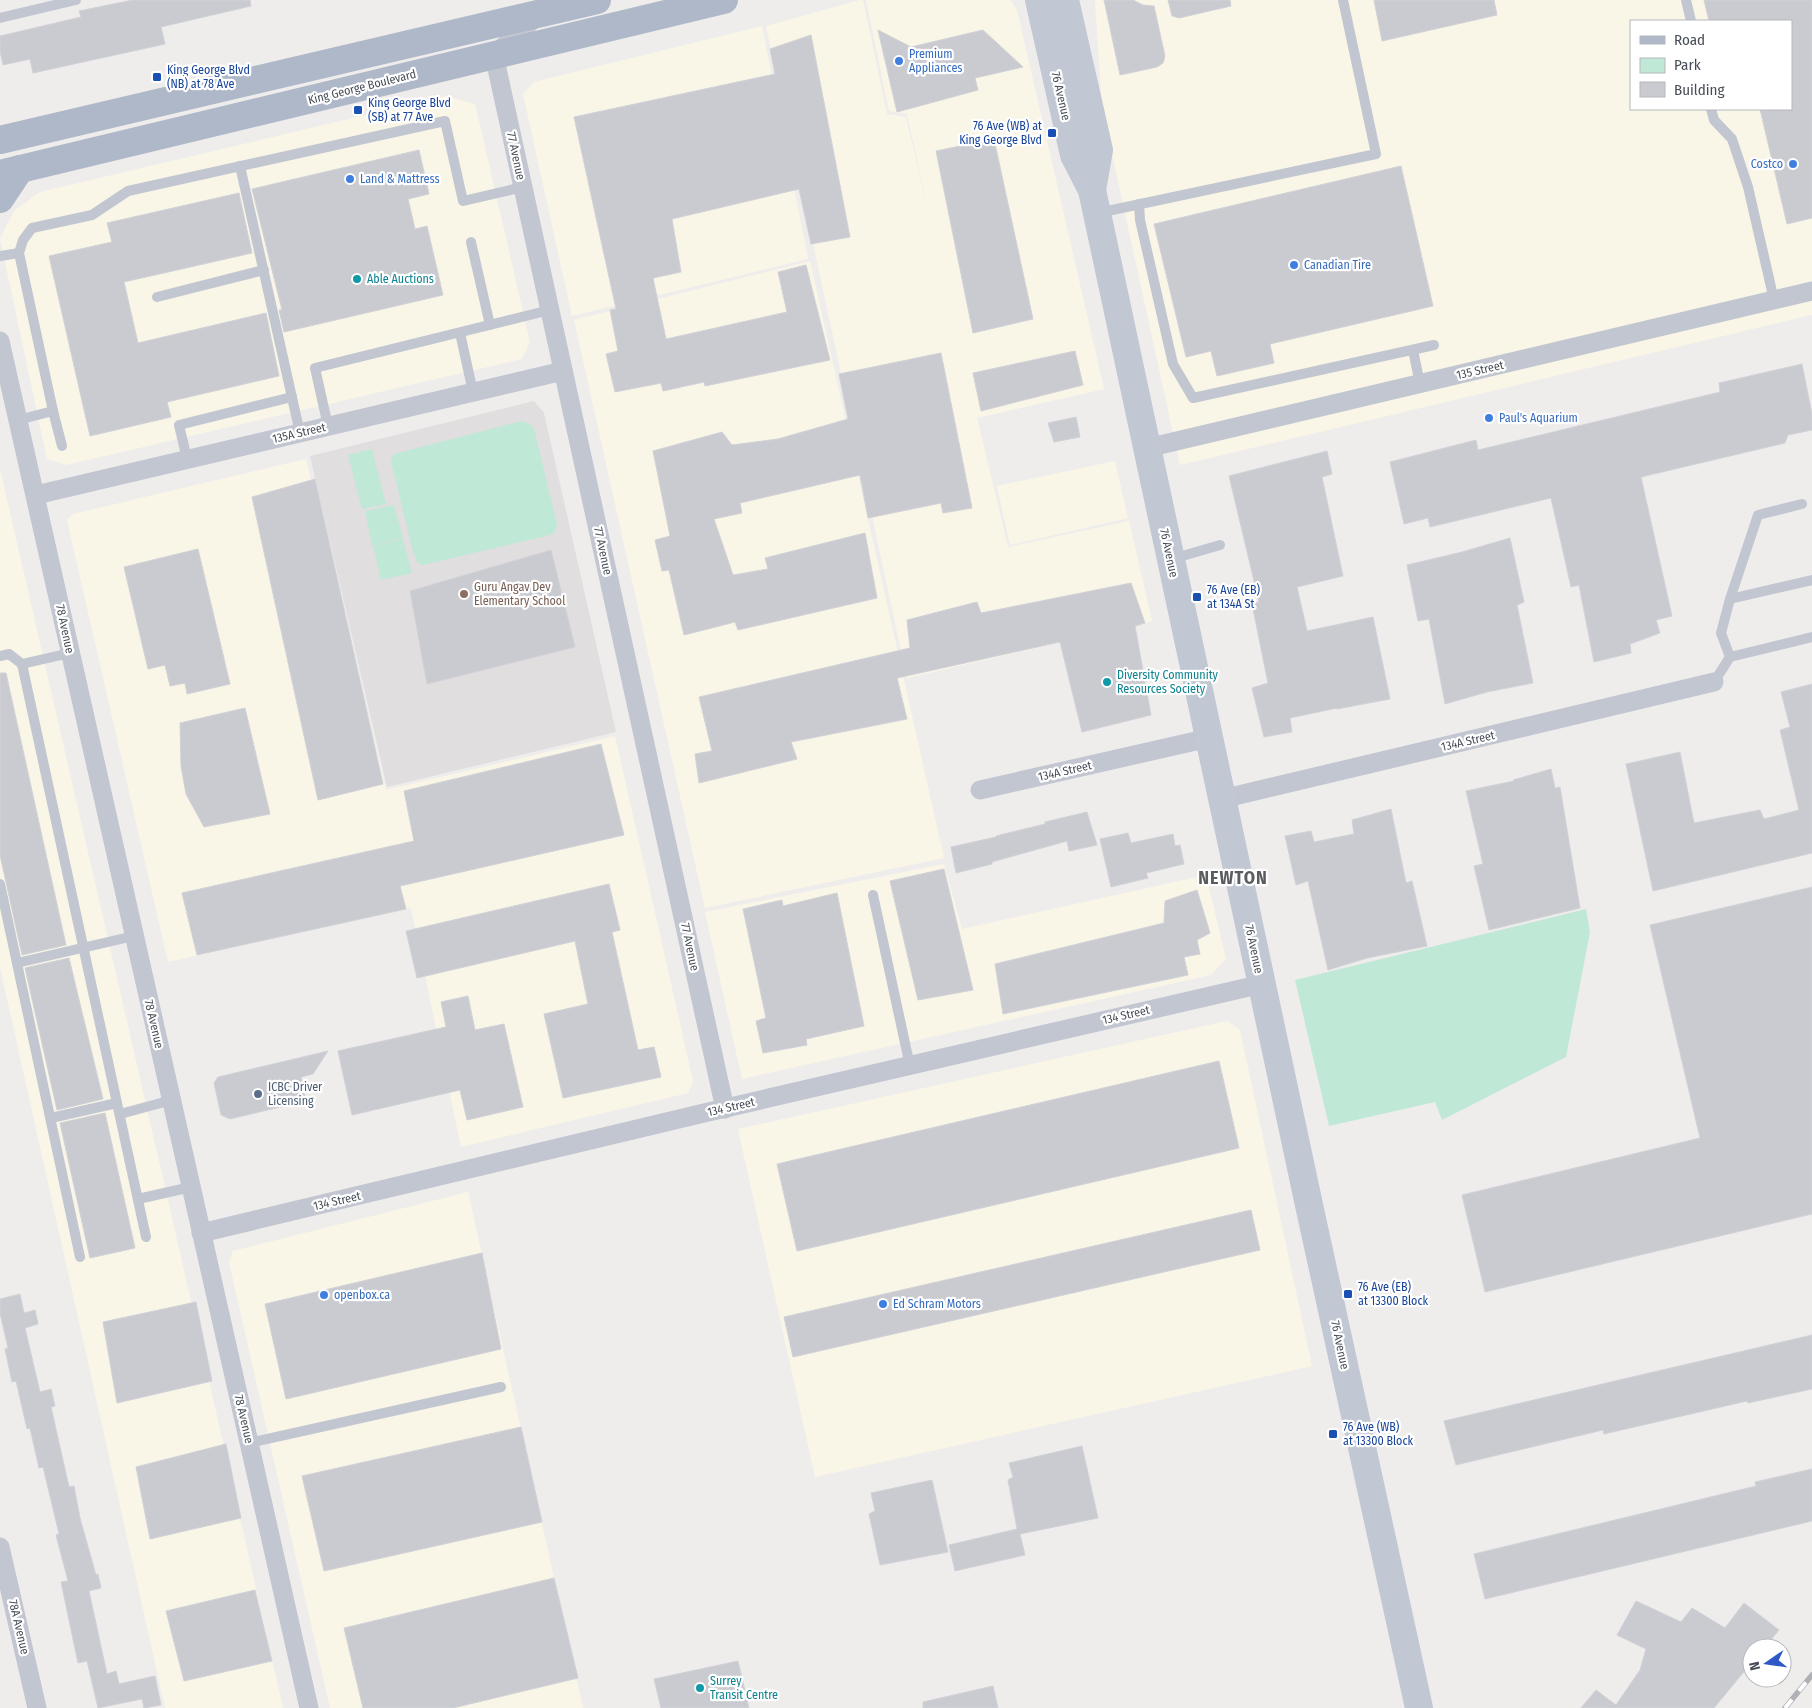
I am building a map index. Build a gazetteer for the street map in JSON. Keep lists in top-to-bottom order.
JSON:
{
  "streets": {
    "main road": ["King George Boulevard", "76 Avenue"],
    "street": [
      "77 Avenue",
      "135 Street",
      "135A Street",
      "78 Avenue",
      "134A Street",
      "134 Street",
      "78A Avenue"
    ]
  },
  "crossings": [
    ["King George Boulevard", "77 Avenue"],
    ["76 Avenue", "135 Street"],
    ["76 Avenue", "134A Street"],
    ["76 Avenue", "134 Street"],
    ["77 Avenue", "135A Street"],
    ["77 Avenue", "134 Street"],
    ["135A Street", "78 Avenue"],
    ["78 Avenue", "134 Street"]
  ],
  "districts": ["NEWTON"],
  "places": {
    "other": [
      "Premium Appliances",
      "Costco",
      "Land & Mattress",
      "Canadian Tire",
      "Able Auctions",
      "Paul's Aquarium",
      "Guru Angav Dev Elementary School",
      "Diversity Community Resources Society",
      "ICBC Driver Licensing",
      "openbox.ca",
      "Ed Schram Motors",
      "Surrey Transit Centre"
    ],
    "transit": [
      "King George Blvd (NB) at 78 Ave",
      "King George Blvd (SB) at 77 Ave",
      "76 Ave (WB) at King George Blvd",
      "76 Ave (EB) at 134A St",
      "76 Ave (EB) at 13300 Block",
      "76 Ave (WB) at 13300 Block"
    ]
  },
  "legend": ["Road", "Park", "Building"],
  "north": "left"
}
